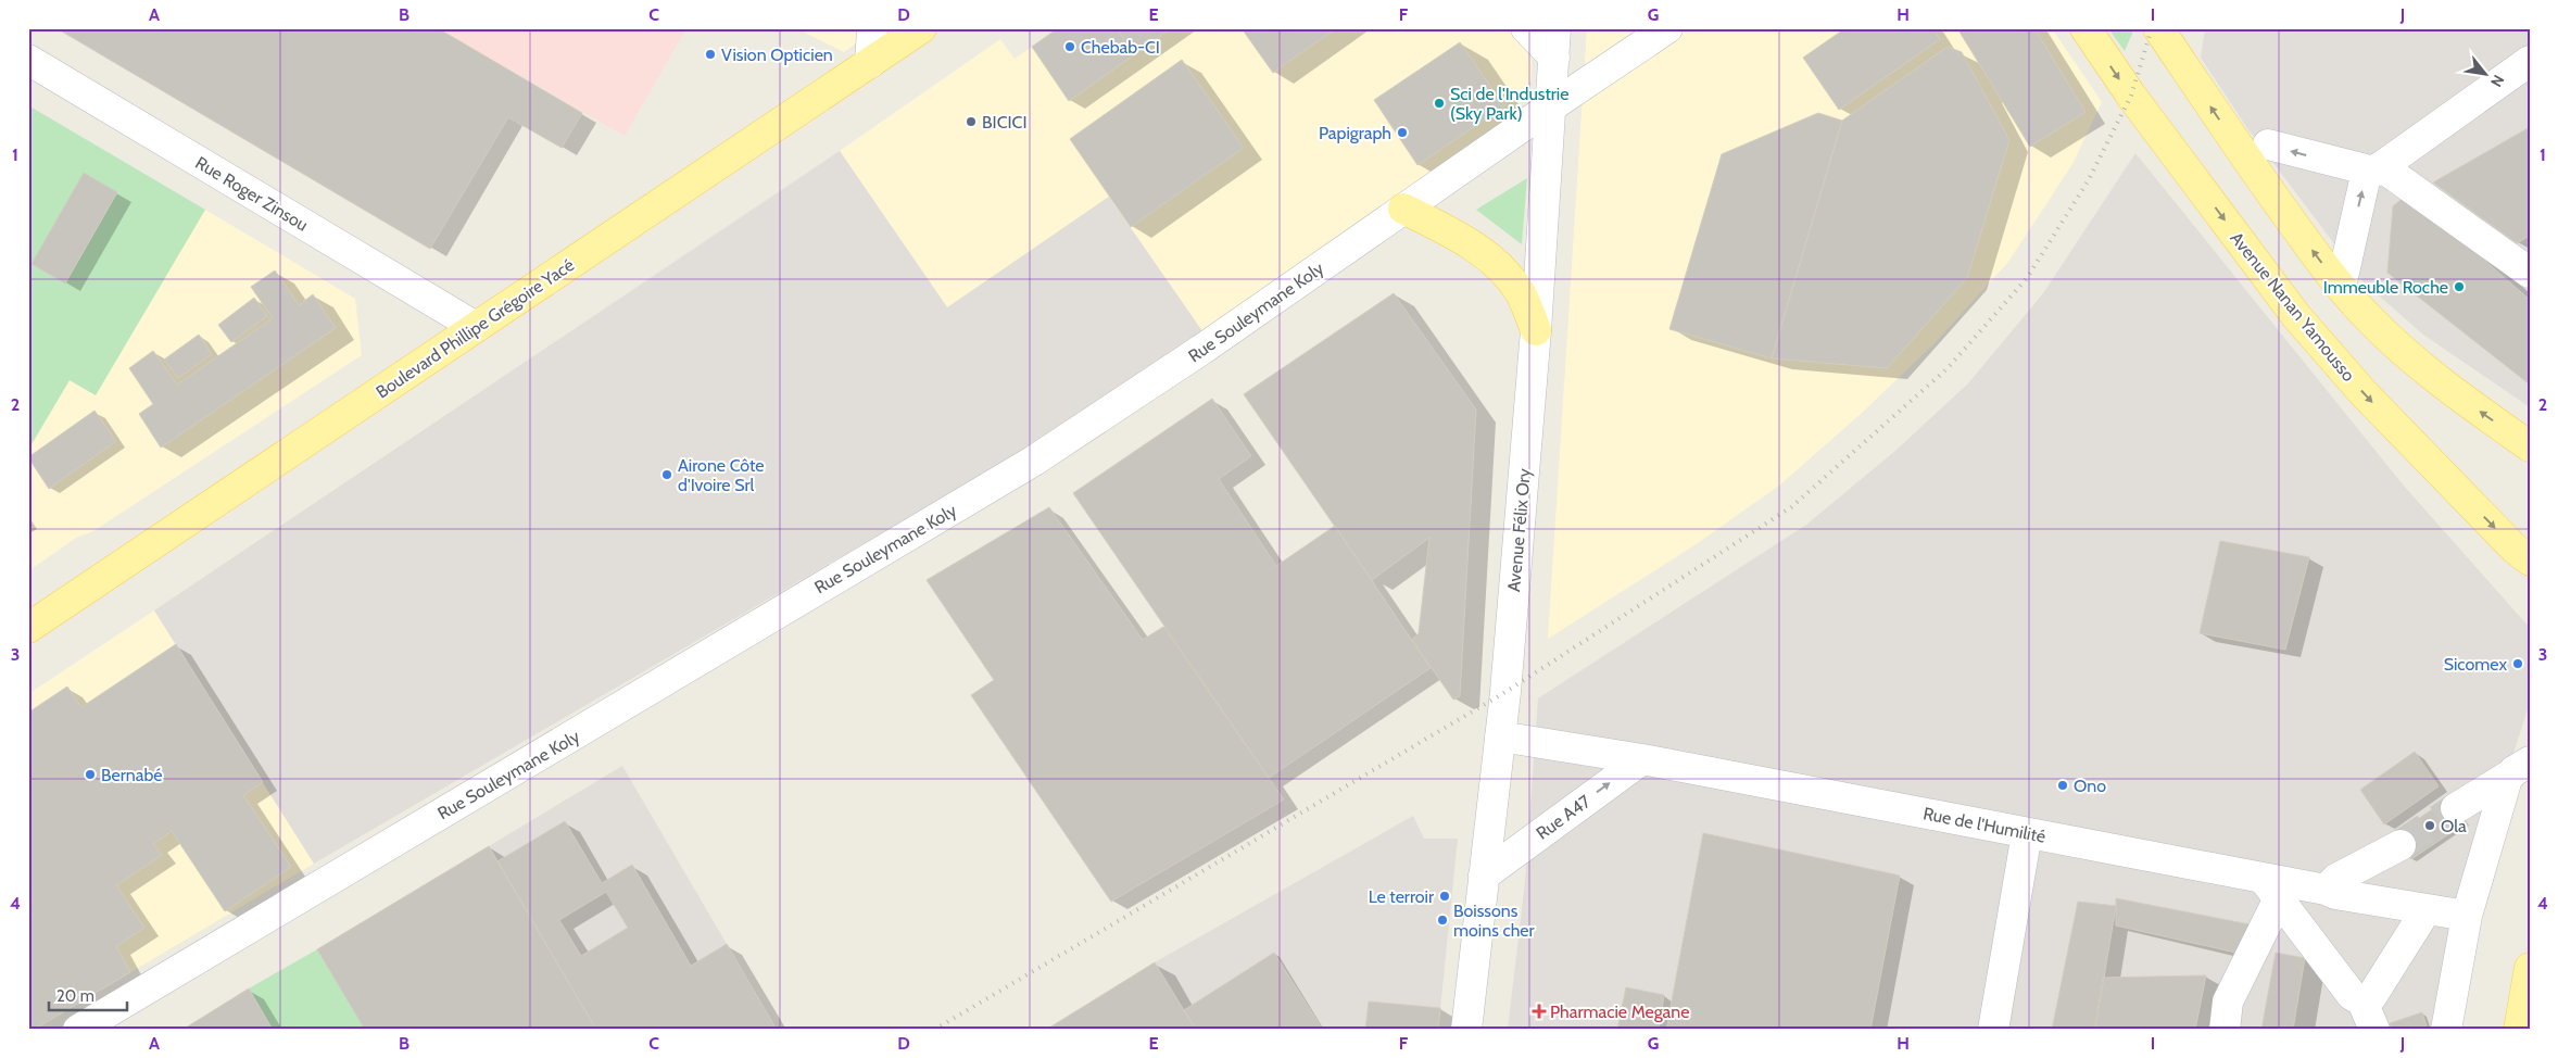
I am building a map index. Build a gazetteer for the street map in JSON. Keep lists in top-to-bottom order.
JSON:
{
  "streets": {
    "main road": ["Avenue Nanan Yamousso", "Boulevard Phillipe Grégoire Yacé"],
    "street": [
      "Rue Roger Zinsou",
      "Rue Souleymane Koly",
      "Avenue Félix Ory",
      "Rue A47",
      "Rue de l'Humilité"
    ]
  },
  "crossings": [
    ["Rue Roger Zinsou", "Boulevard Phillipe Grégoire Yacé"],
    ["Rue Souleymane Koly", "Avenue Félix Ory"],
    ["Avenue Félix Ory", "Rue A47"],
    ["Avenue Félix Ory", "Rue de l'Humilité"],
    ["Rue A47", "Rue de l'Humilité"]
  ],
  "one_way": ["Rue A47"],
  "places": {
    "other": [
      "Chebab-CI",
      "Vision Opticien",
      "Sci de l'Industrie (Sky Park)",
      "BICICI",
      "Papigraph",
      "Immeuble Roche",
      "Airone Côte d'Ivoire Srl",
      "Sicomex",
      "Bernabé",
      "Ono",
      "Ola",
      "Le terroir",
      "Boissons moins cher"
    ],
    "health": ["Pharmacie Megane"]
  },
  "scale_bar": "20 m",
  "north": "bottom right",
  "grid": {
    "columns": [
      "A",
      "B",
      "C",
      "D",
      "E",
      "F",
      "G",
      "H",
      "I",
      "J"
    ],
    "rows": [
      "1",
      "2",
      "3",
      "4"
    ]
  }
}
